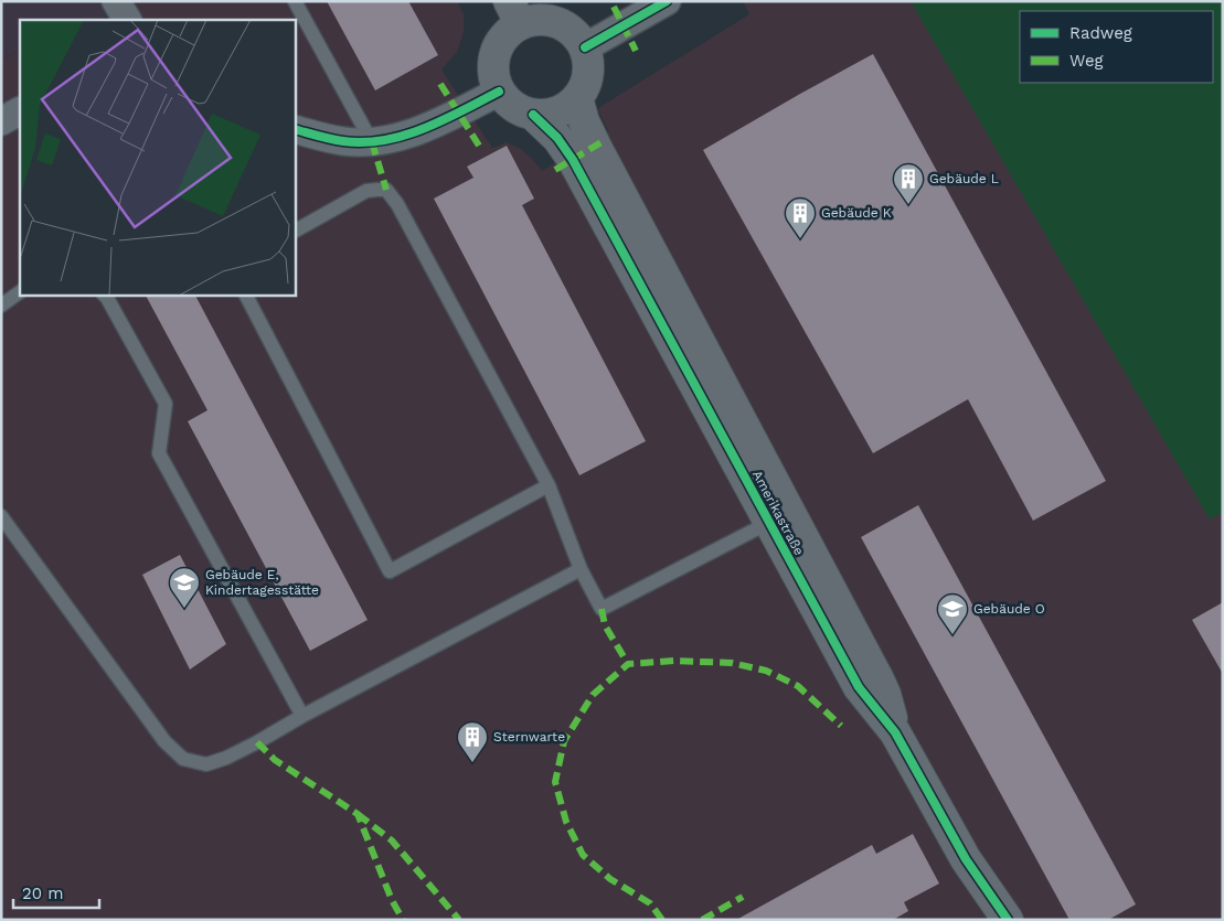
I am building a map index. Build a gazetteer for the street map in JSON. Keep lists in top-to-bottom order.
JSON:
{
  "streets": {
    "street": ["Amerikastraße"]
  },
  "places": {
    "building": ["Gebäude L", "Gebäude K", "Sternwarte"],
    "school or university": ["Gebäude E, Kindertagesstätte", "Gebäude O"]
  },
  "legend": ["Radweg", "Weg"],
  "scale_bar": "20 m"
}
